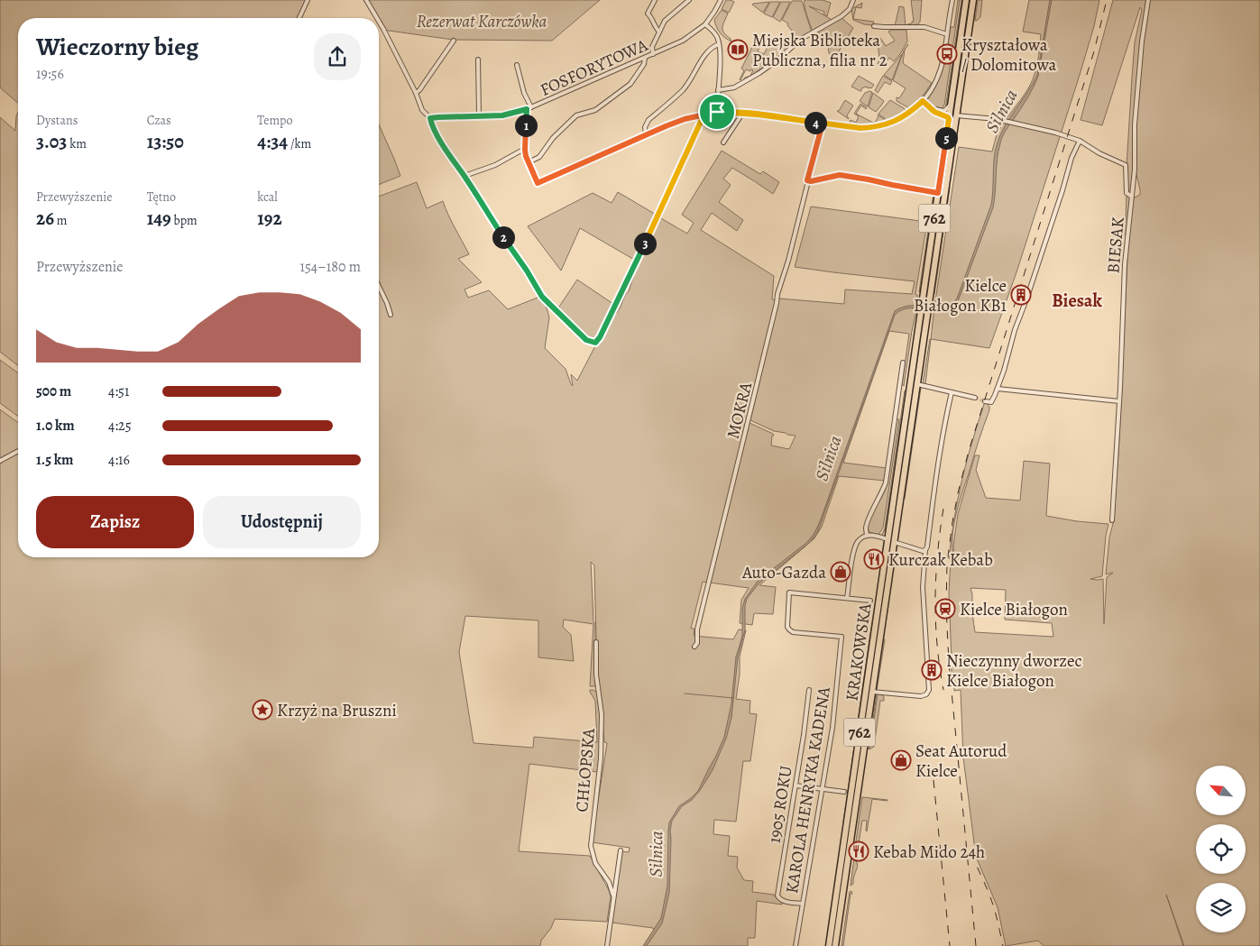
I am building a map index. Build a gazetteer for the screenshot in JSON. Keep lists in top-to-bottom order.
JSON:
{
  "streets": {
    "main road": ["762", "KRAKOWSKA"],
    "street": [
      "FOSFORYTOWA",
      "BIESAK",
      "MOKRA",
      "CHŁOPSKA",
      "KAROLA HENRYKA KADENA",
      "1905 ROKU"
    ]
  },
  "crossings": [
    ["KAROLA HENRYKA KADENA", "1905 ROKU"]
  ],
  "districts": ["Biesak"],
  "water": ["Silnica"],
  "parks": ["Rezerwat Karczówka"],
  "places": {
    "library": ["Miejska Biblioteka Publiczna, filia nr 2"],
    "bus stop": ["Kryształowa / Dolomitowa"],
    "building": ["Kielce Białogon KB1", "Nieczynny dworzec Kielce Białogon"],
    "restaurant": ["Kurczak Kebab", "Kebab Mido 24h"],
    "shop": ["Auto-Gazda", "Seat Autorud Kielce"],
    "station": ["Kielce Białogon"],
    "place": ["Krzyż na Bruszni"]
  },
  "north": "top left",
  "page": {
    "heading": ["Wieczorny bieg", "19:56"],
    "stats": [
      ["Dystans", "3.03 km"],
      ["Czas", "13:50"],
      ["Tempo", "4:34 /km"],
      ["Przewyższenie", "26 m"],
      ["Tętno", "149 bpm"],
      ["kcal", "192"]
    ],
    "pins": [
      "4",
      "1",
      "5",
      "2",
      "3"
    ],
    "chart": ["Przewyższenie", "154–180 m"],
    "list": [
      {
        "name": "500 m",
        "note": "4:51"
      },
      {
        "name": "1.0 km",
        "note": "4:25"
      },
      {
        "name": "1.5 km",
        "note": "4:16"
      }
    ],
    "buttons": ["Zapisz", "Udostępnij"]
  }
}
